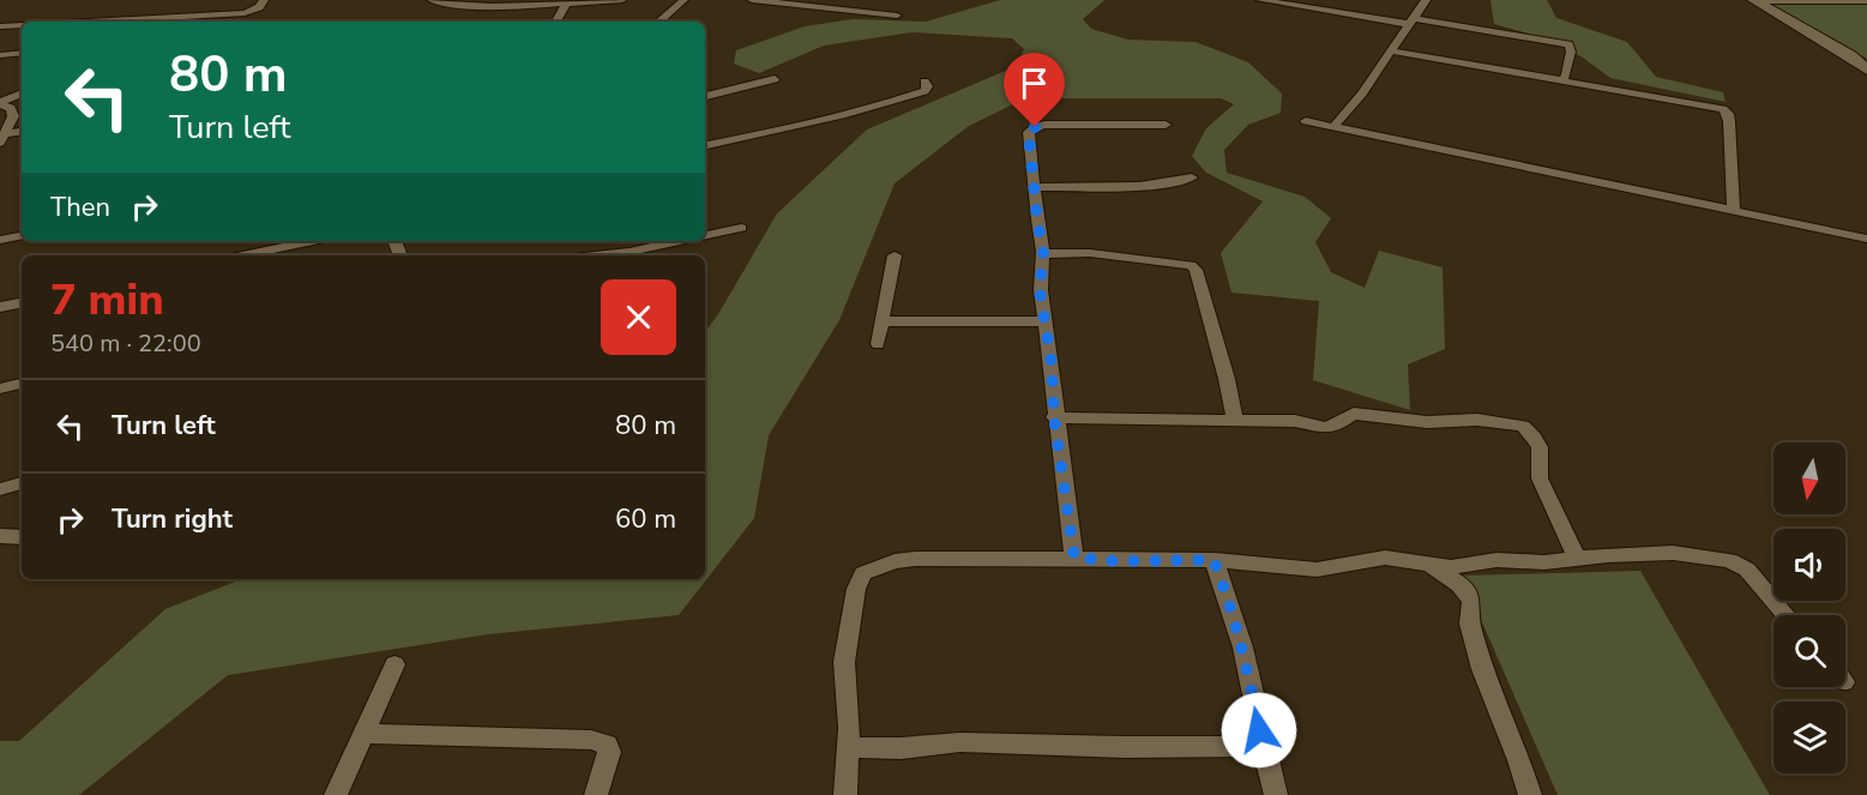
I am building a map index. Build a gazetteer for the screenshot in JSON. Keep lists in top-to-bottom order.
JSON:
{
  "north": "bottom",
  "page": {
    "turn": ["80 m", "Turn left"],
    "then": "Then",
    "heading": ["7 min", "540 m · 22:00"],
    "list": [
      {
        "name": "Turn left",
        "value": "80 m"
      },
      {
        "name": "Turn right",
        "value": "60 m"
      }
    ]
  }
}
